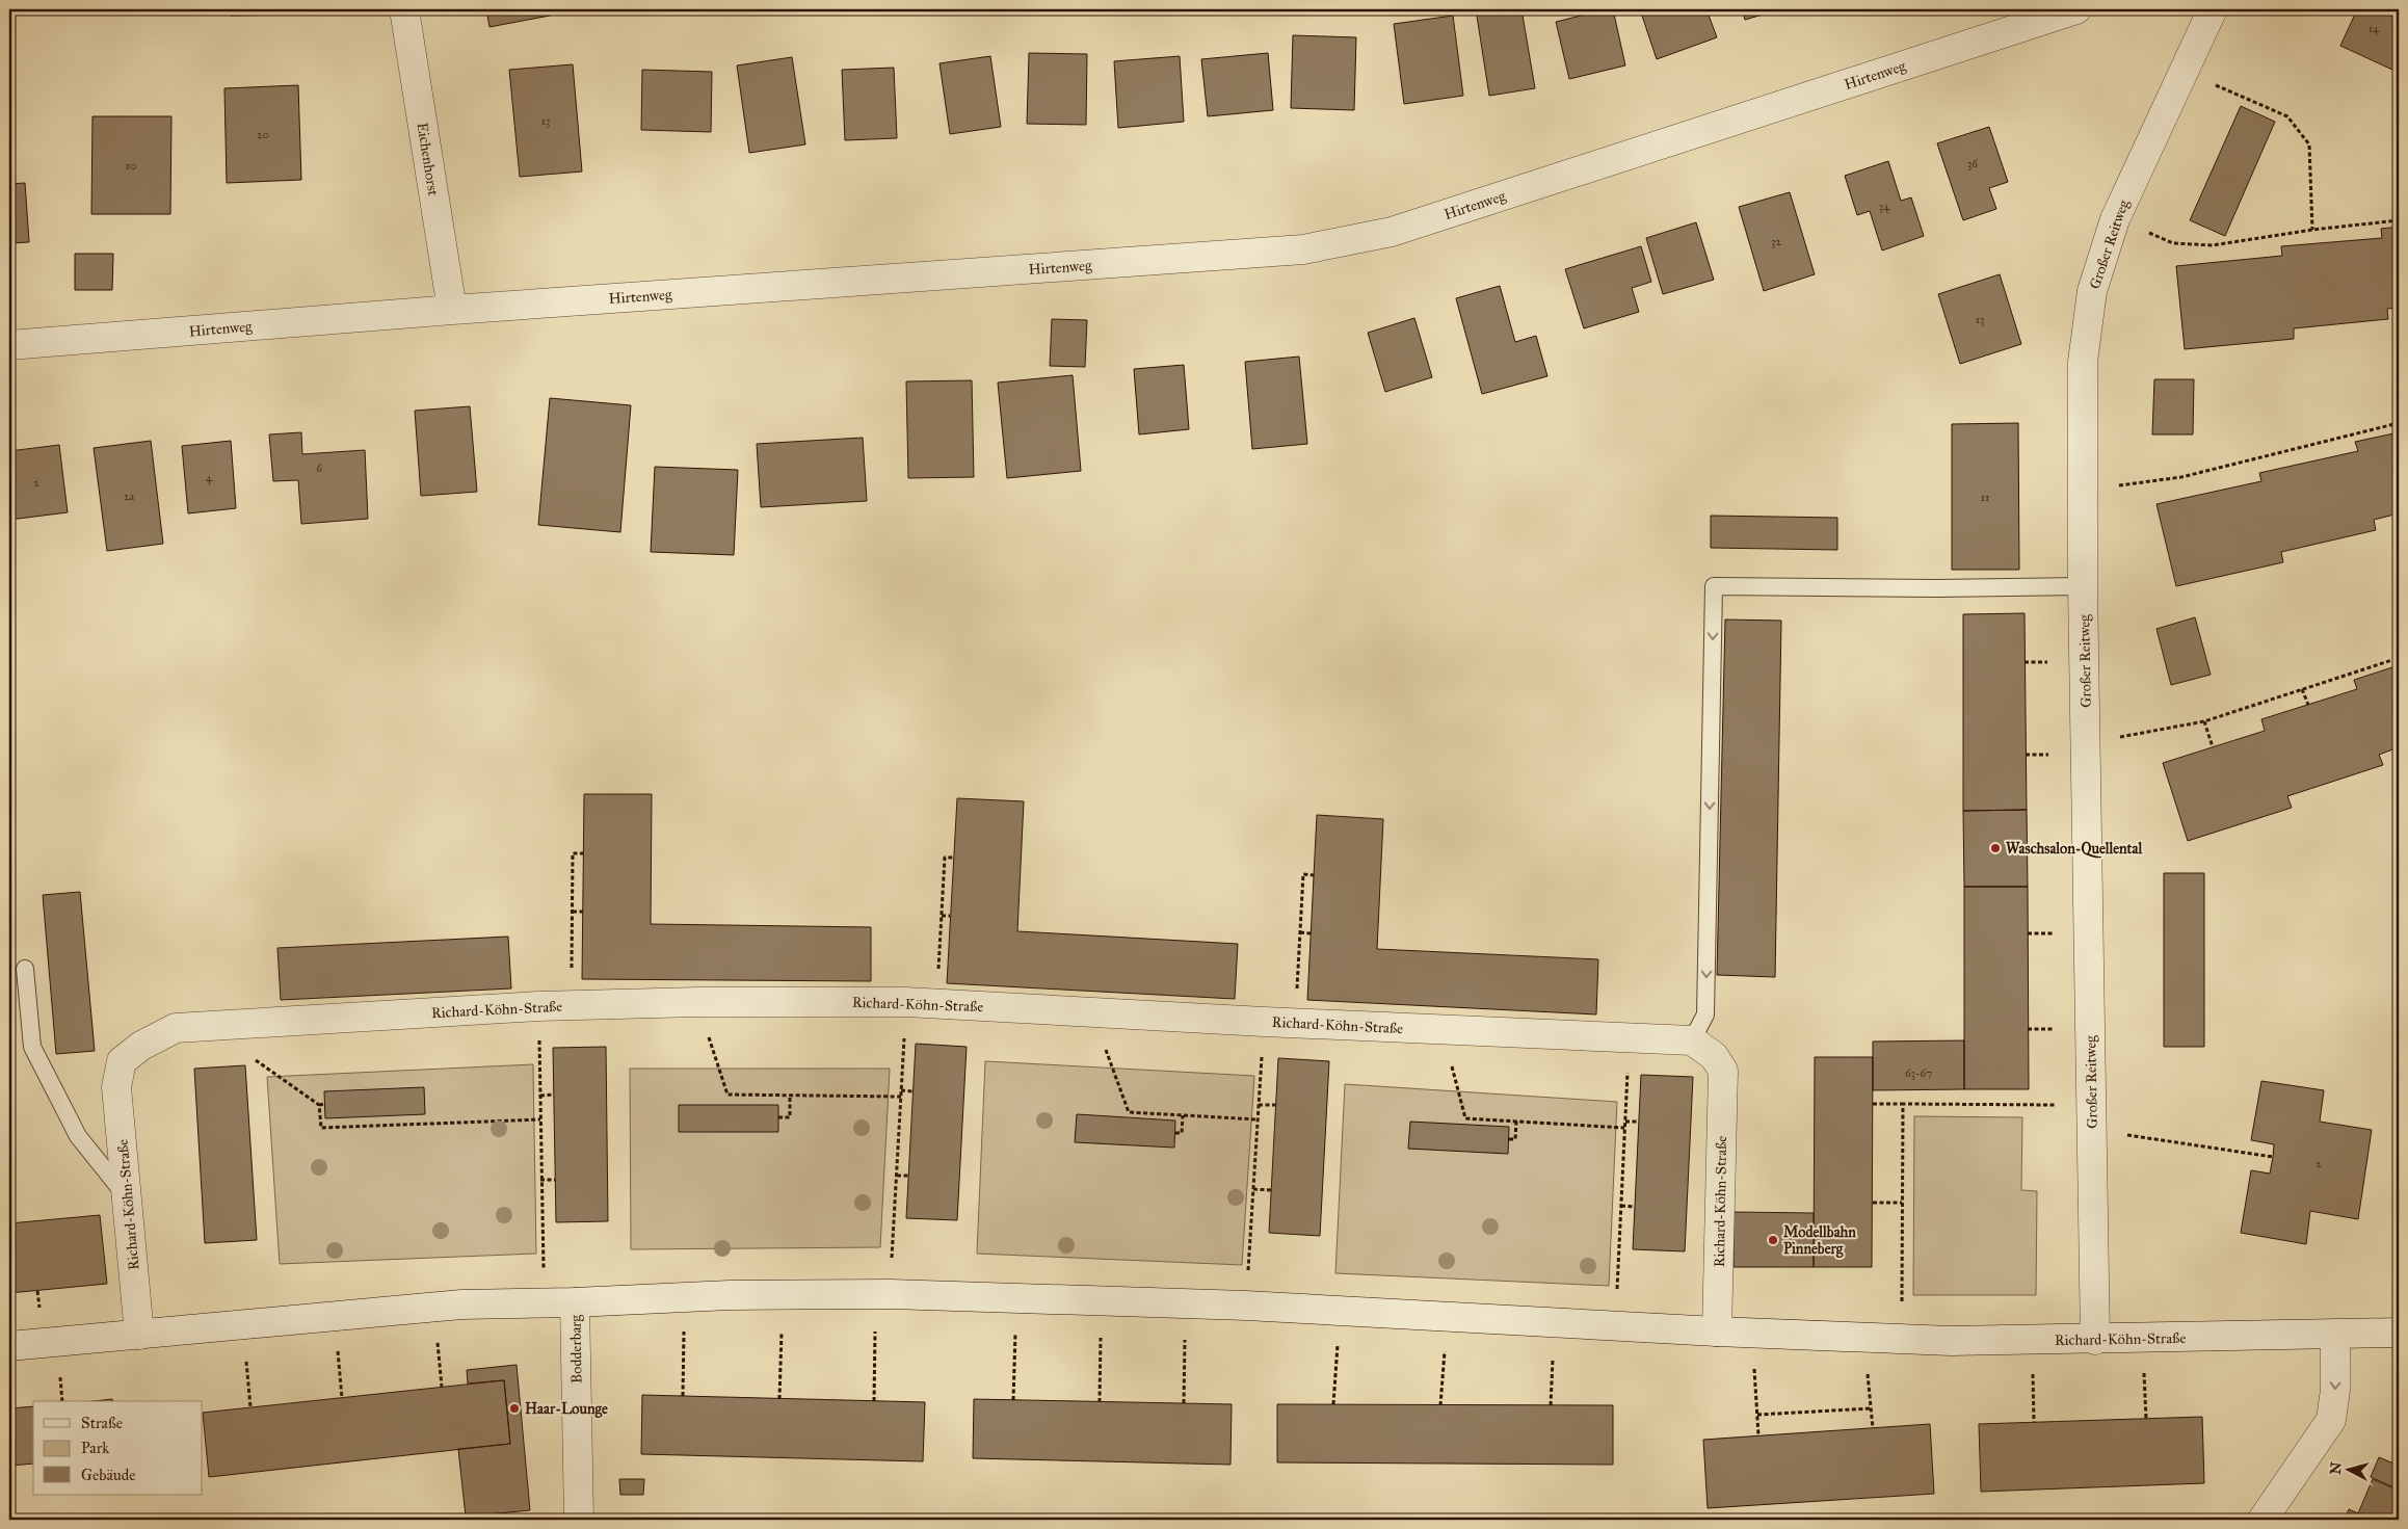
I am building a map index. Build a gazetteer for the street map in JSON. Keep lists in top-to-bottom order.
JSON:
{
  "streets": {
    "street": [
      "Hirtenweg",
      "Eichenhorst",
      "Großer Reitweg",
      "Richard-Köhn-Straße",
      "Bodderbarg"
    ]
  },
  "crossings": [
    ["Hirtenweg", "Eichenhorst"],
    ["Großer Reitweg", "Richard-Köhn-Straße"],
    ["Richard-Köhn-Straße", "Bodderbarg"]
  ],
  "places": ["Waschsalon-Quellental", "Modellbahn Pinneberg", "Haar-Lounge"],
  "house_numbers": [
    "14",
    "13",
    "20",
    "36",
    "10",
    "34",
    "32",
    "13",
    "6",
    "4",
    "2",
    "2a",
    "11",
    "63-67",
    "2"
  ],
  "legend": ["Straße", "Park", "Gebäude"],
  "north": "left"
}
